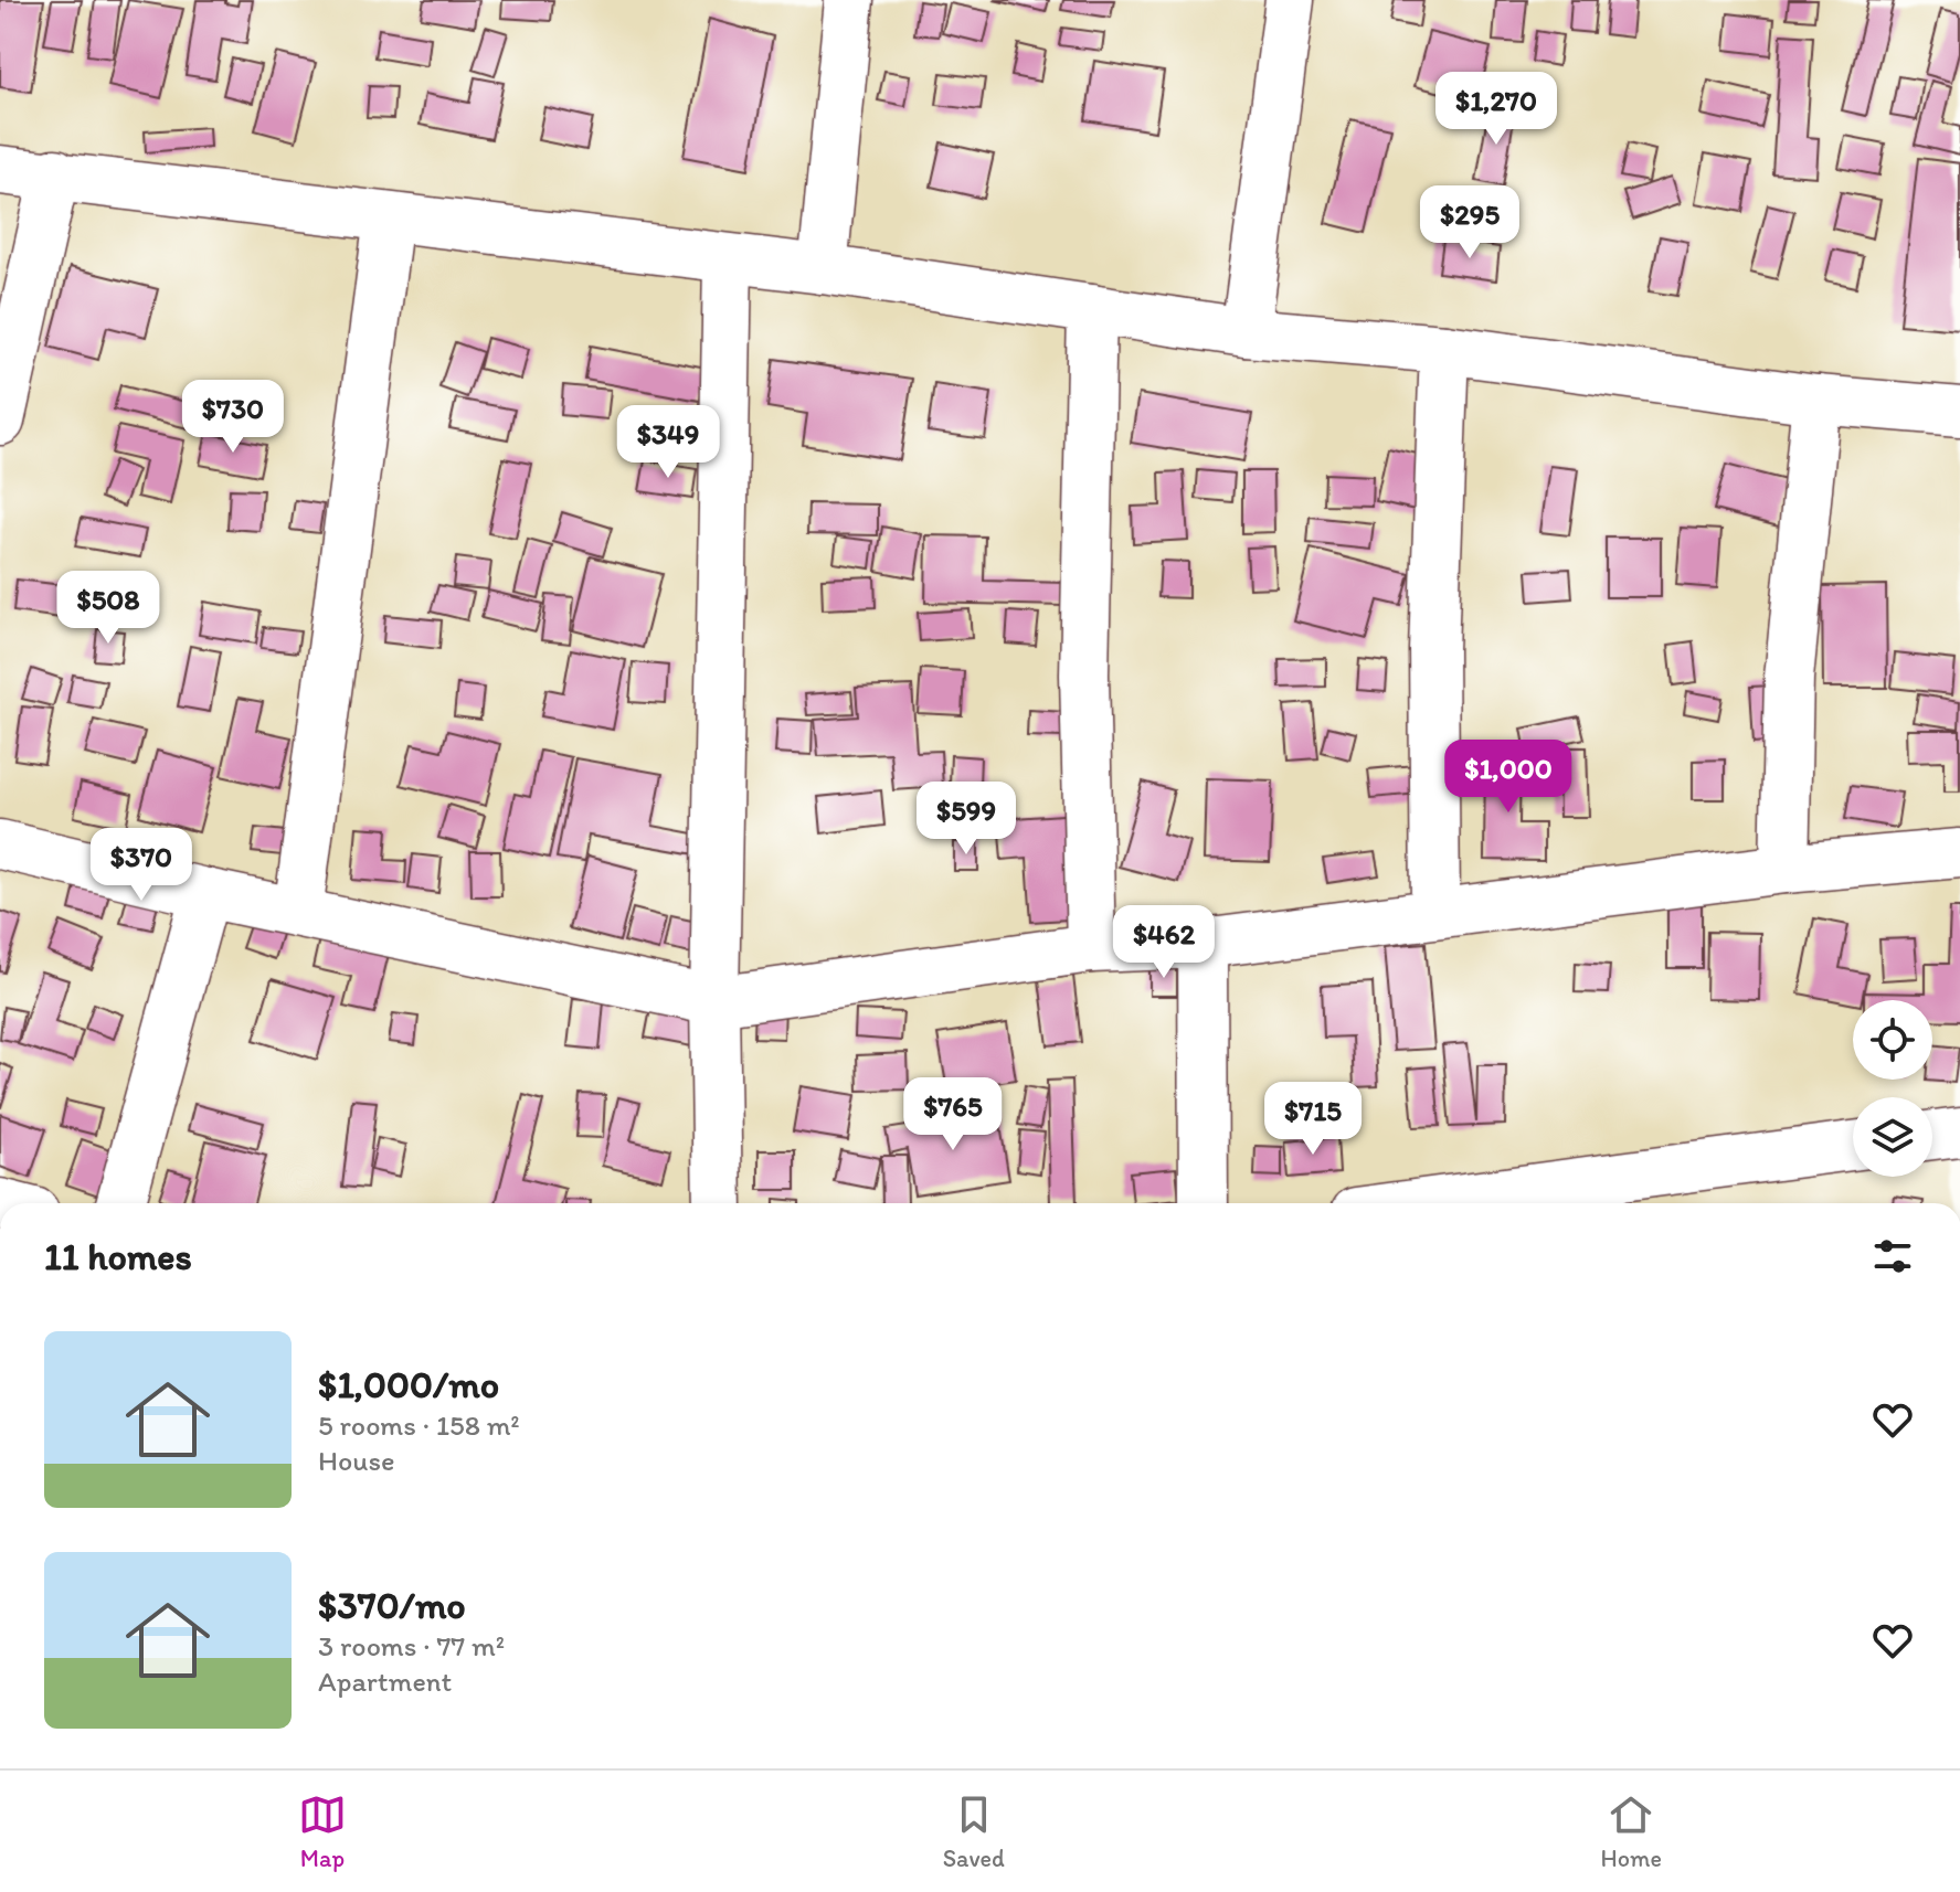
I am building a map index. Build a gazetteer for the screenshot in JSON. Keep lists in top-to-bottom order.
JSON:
{
  "page": {
    "price": [
      "$1,270",
      "$295",
      "$730",
      "$349",
      "$508",
      "$1,000",
      "$599",
      "$370",
      "$462",
      "$765",
      "$715"
    ],
    "heading": "11 homes",
    "list": [
      {
        "name": "$1,000/mo",
        "note": "5 rooms · 158 m² · House"
      },
      {
        "name": "$370/mo",
        "note": "3 rooms · 77 m² · Apartment"
      }
    ],
    "tabs": ["Map", "Saved", "Home"]
  }
}
